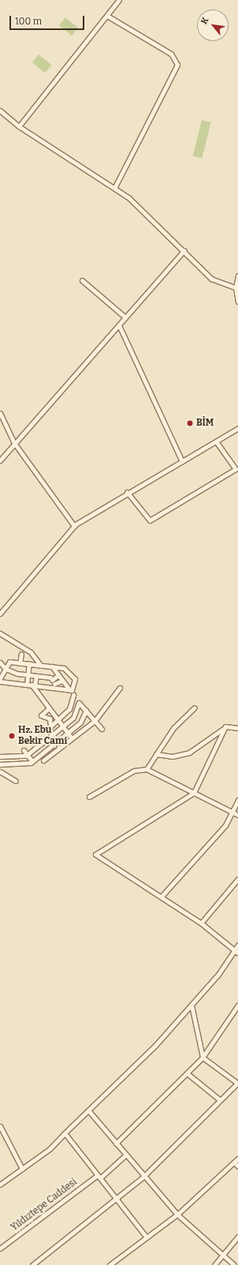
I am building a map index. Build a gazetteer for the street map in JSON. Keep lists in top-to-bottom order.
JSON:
{
  "streets": {
    "street": ["Yıldıztepe Caddesi"]
  },
  "places": ["BİM", "Hz. Ebu Bekir Cami"],
  "scale_bar": "100 m",
  "north": "top left"
}
